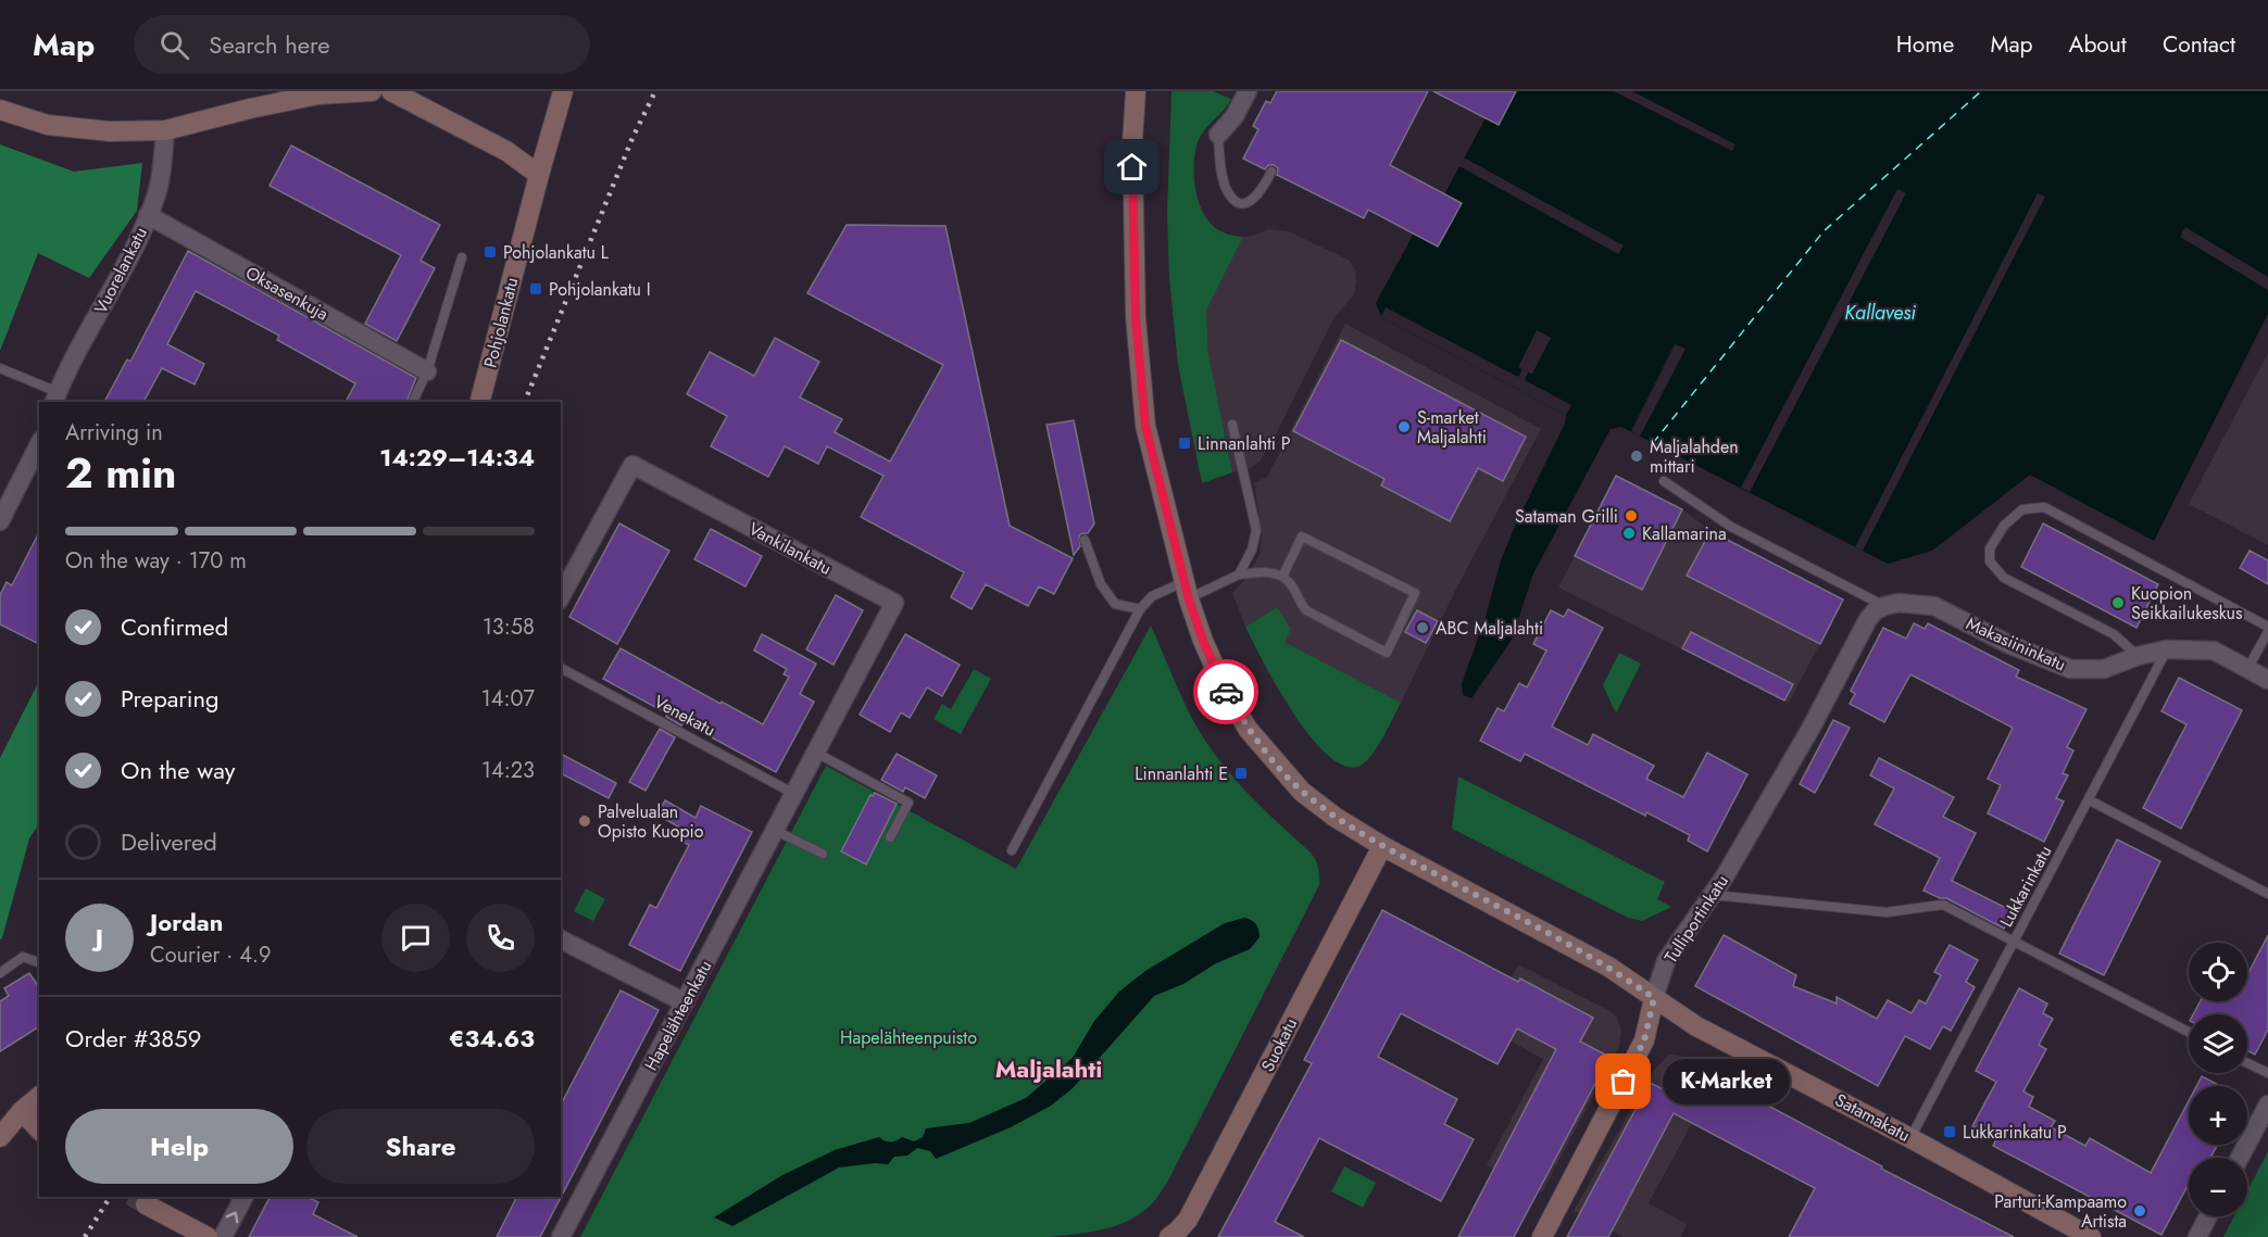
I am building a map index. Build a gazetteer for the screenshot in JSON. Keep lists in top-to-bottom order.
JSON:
{
  "streets": {
    "main road": [
      "Pohjolankatu",
      "Tulliportinkatu",
      "Suokatu",
      "Satamakatu"
    ],
    "street": [
      "Vuorelankatu",
      "Oksasenkuja",
      "Vankilankatu",
      "Makasiininkatu",
      "Hapelähteenkatu"
    ],
    "lane": ["Venekatu", "Lukkarinkatu"]
  },
  "crossings": [
    ["Vuorelankatu", "Oksasenkuja"],
    ["Vankilankatu", "Venekatu"],
    ["Vankilankatu", "Hapelähteenkatu"],
    ["Makasiininkatu", "Lukkarinkatu"],
    ["Makasiininkatu", "Tulliportinkatu"],
    ["Venekatu", "Hapelähteenkatu"],
    ["Lukkarinkatu", "Satamakatu"],
    ["Tulliportinkatu", "Satamakatu"],
    ["Suokatu", "Satamakatu"]
  ],
  "districts": ["Maljalahti"],
  "water": ["Kallavesi"],
  "parks": ["Hapelähteenpuisto"],
  "places": {
    "transit": [
      "Pohjolankatu L",
      "Pohjolankatu I",
      "Linnanlahti P",
      "Linnanlahti E",
      "Lukkarinkatu P"
    ],
    "other": [
      "S-market Maljalahti",
      "Maljalahden mittari",
      "Sataman Grilli",
      "Kallamarina",
      "Kuopion Seikkailukeskus",
      "ABC Maljalahti",
      "Palvelualan Opisto Kuopio",
      "K-Market",
      "Parturi-Kampaamo Artista"
    ]
  },
  "page": {
    "header": "Map",
    "search": "Search here",
    "nav": [
      "Home",
      "Map",
      "About",
      "Contact"
    ],
    "heading": ["2 min", "Arriving in", "14:29–14:34"],
    "panel": [
      "Jordan",
      "Courier · 4.9",
      "Order #3859",
      "€34.63"
    ],
    "bar": "On the way · 170 m",
    "list": [
      ["Confirmed", "13:58"],
      ["Preparing", "14:07"],
      ["On the way", "14:23"],
      "Delivered"
    ],
    "round": "J",
    "map_buttons": ["+", "−"],
    "bubble": "K-Market",
    "buttons": ["Help", "Share"]
  }
}
